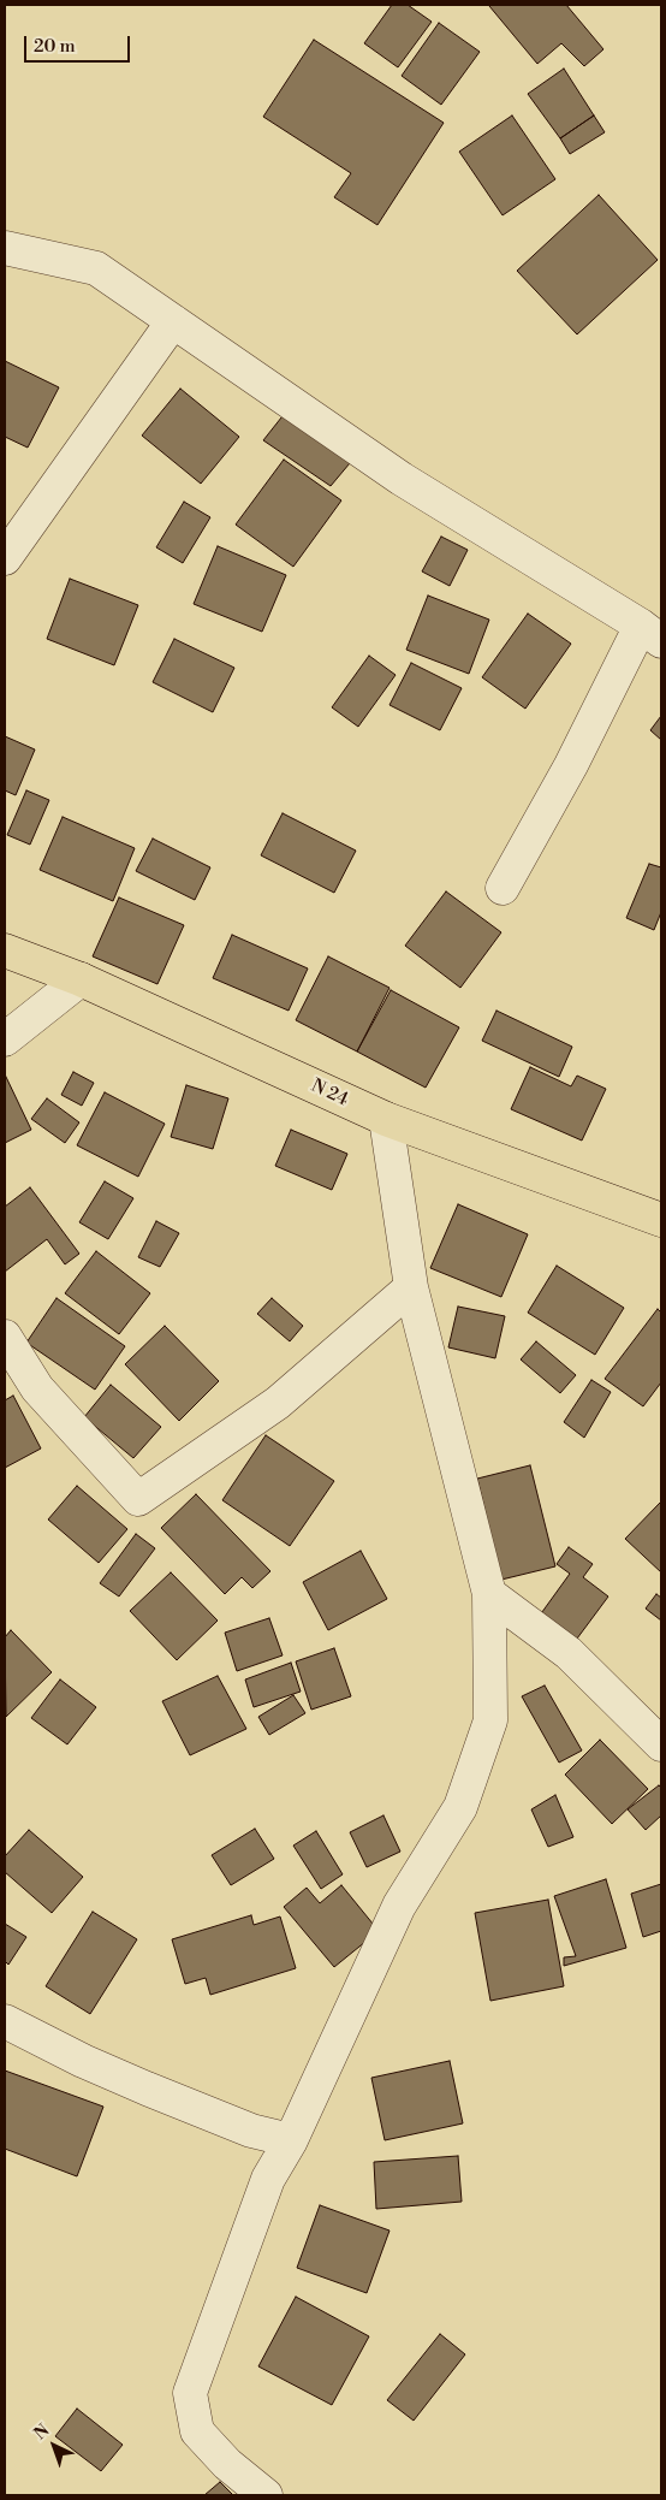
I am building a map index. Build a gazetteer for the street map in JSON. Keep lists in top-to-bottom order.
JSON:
{
  "streets": {
    "main road": ["N 24"]
  },
  "scale_bar": "20 m",
  "north": "top left"
}
